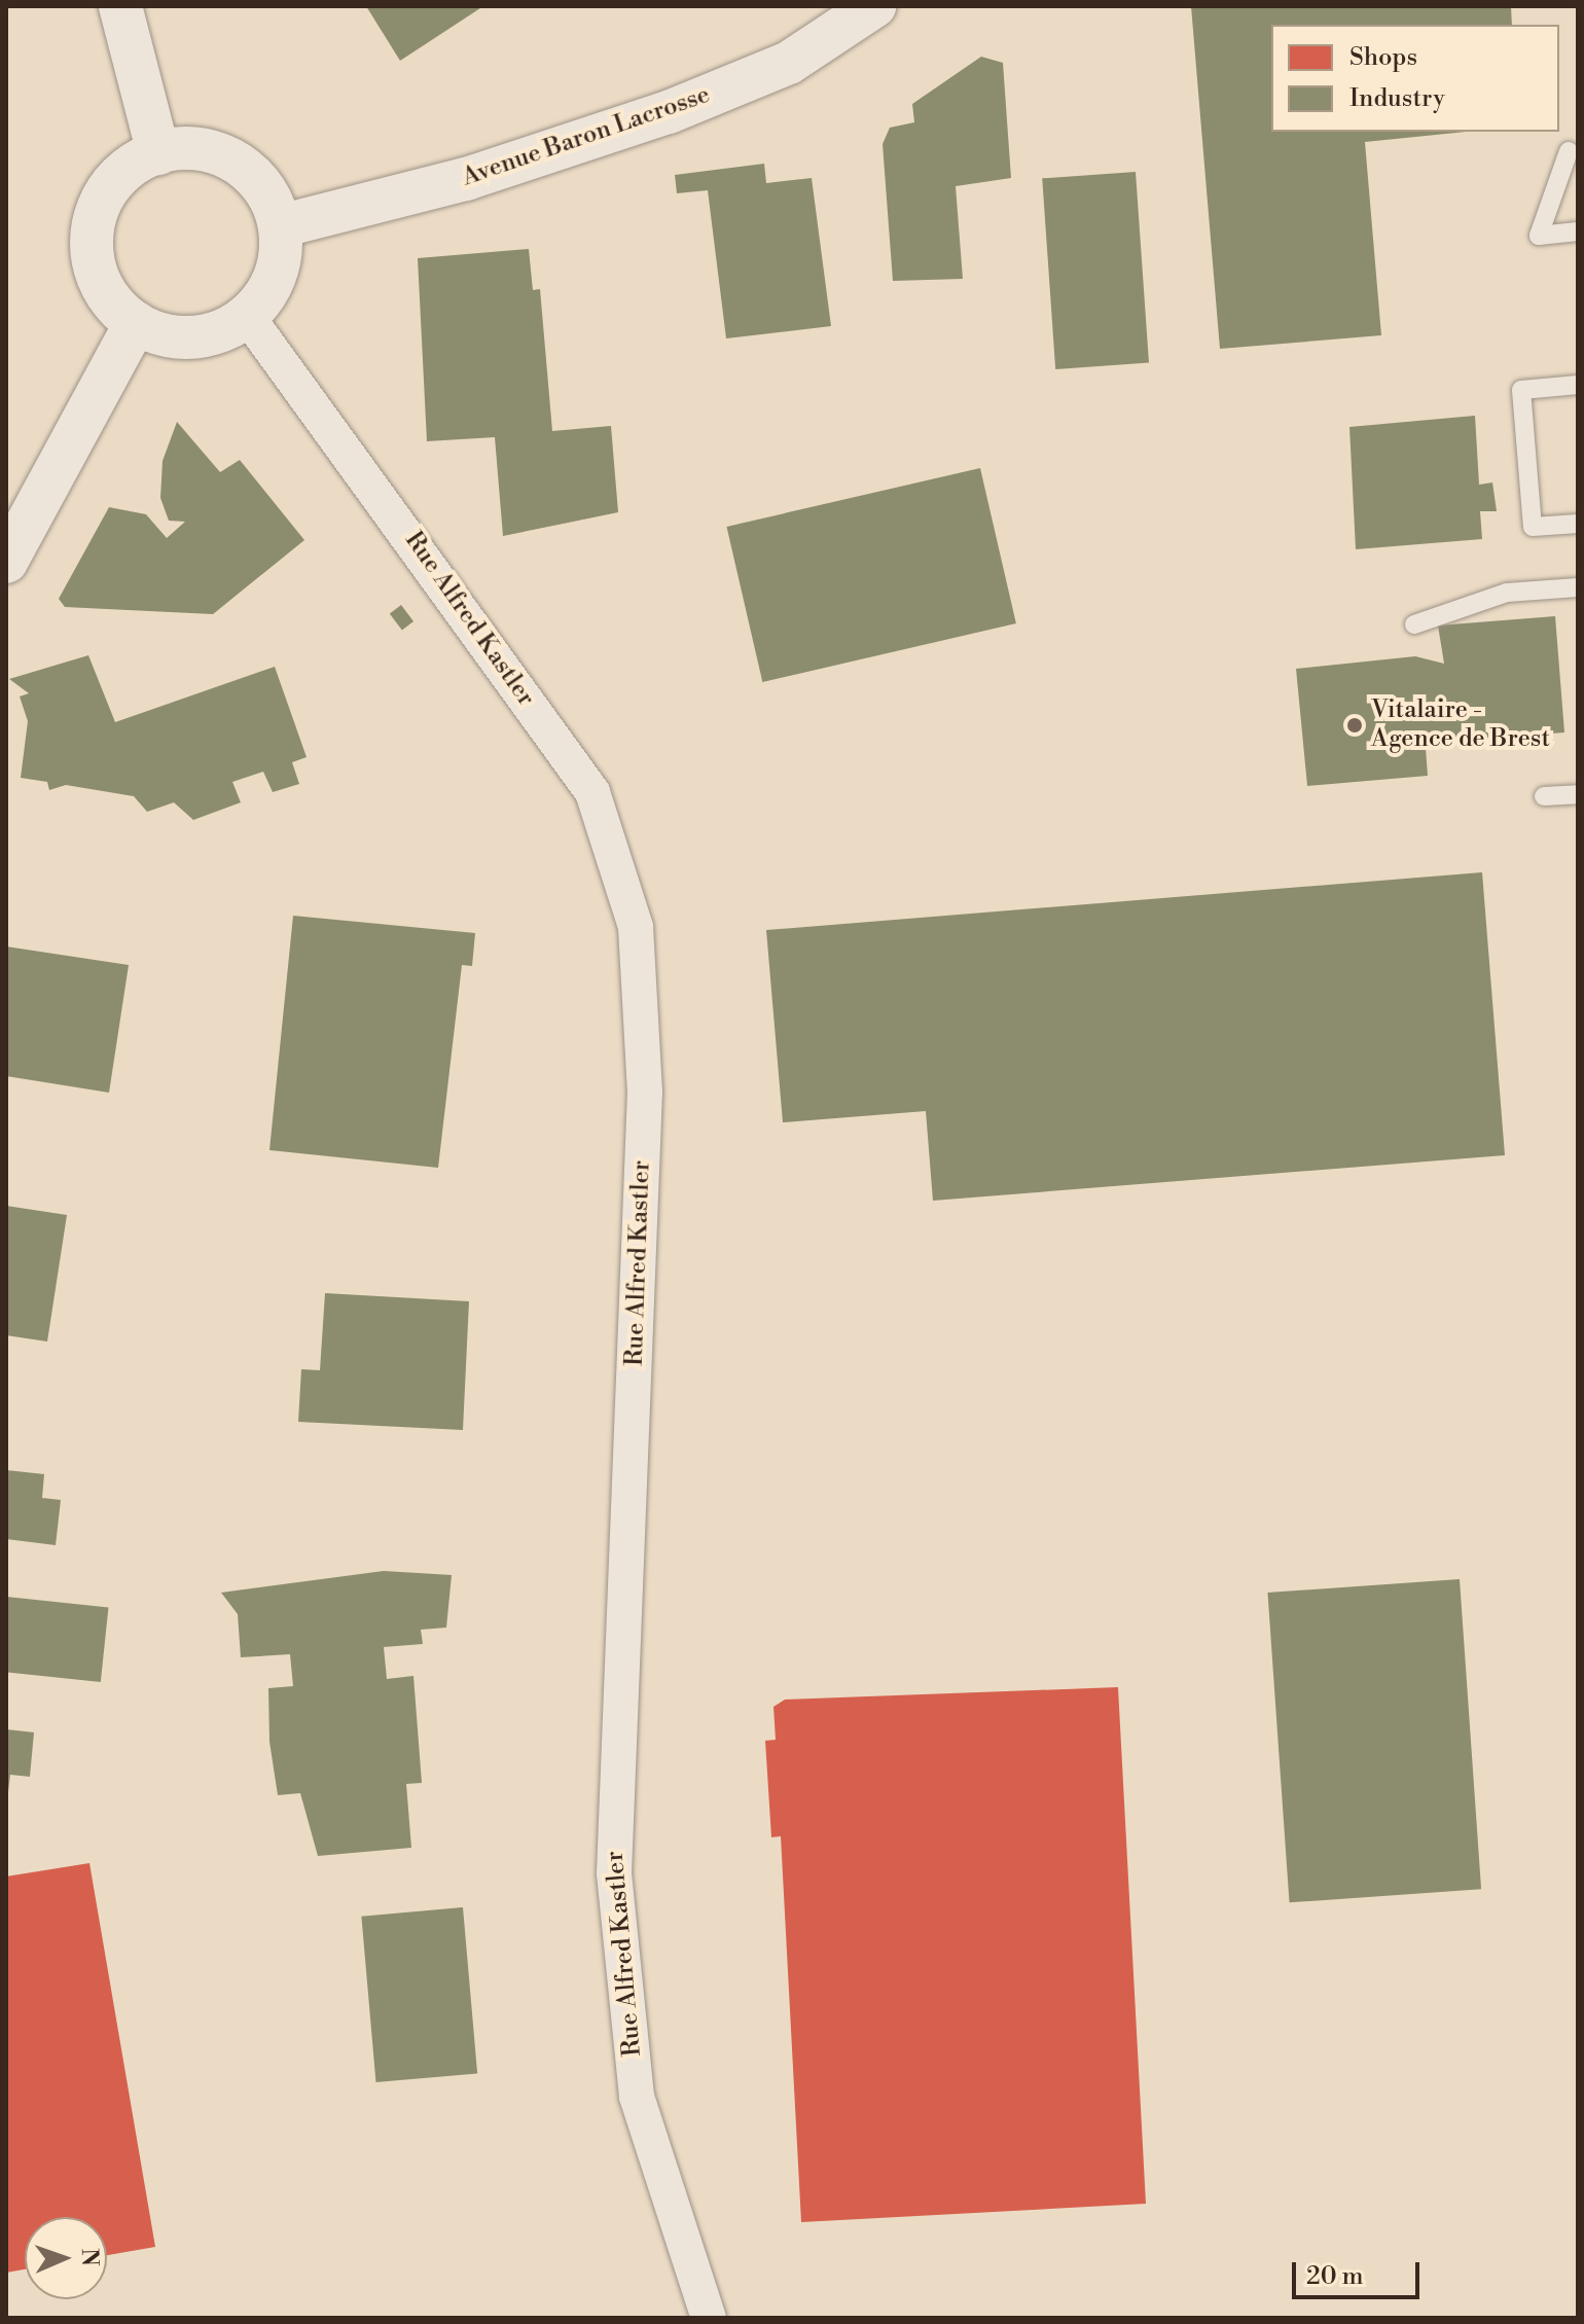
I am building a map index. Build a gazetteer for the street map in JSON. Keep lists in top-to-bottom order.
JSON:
{
  "streets": {
    "street": ["Avenue Baron Lacrosse", "Rue Alfred Kastler"]
  },
  "crossings": [
    ["Avenue Baron Lacrosse", "Rue Alfred Kastler"]
  ],
  "places": ["Vitalaire - Agence de Brest"],
  "legend": ["Shops", "Industry"],
  "scale_bar": "20 m",
  "north": "right"
}
